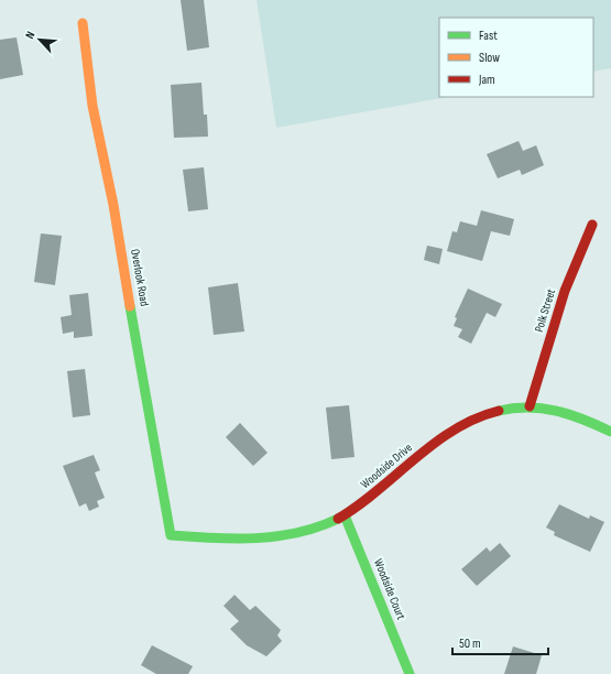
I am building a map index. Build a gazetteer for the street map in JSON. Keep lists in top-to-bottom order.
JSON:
{
  "streets": {
    "street": [
      "Overlook Road",
      "Polk Street",
      "Woodside Drive",
      "Woodside Court"
    ]
  },
  "crossings": [
    ["Overlook Road", "Woodside Drive"],
    ["Polk Street", "Woodside Drive"],
    ["Woodside Drive", "Woodside Court"]
  ],
  "legend": ["Fast", "Slow", "Jam"],
  "scale_bar": "50 m",
  "north": "top left"
}
